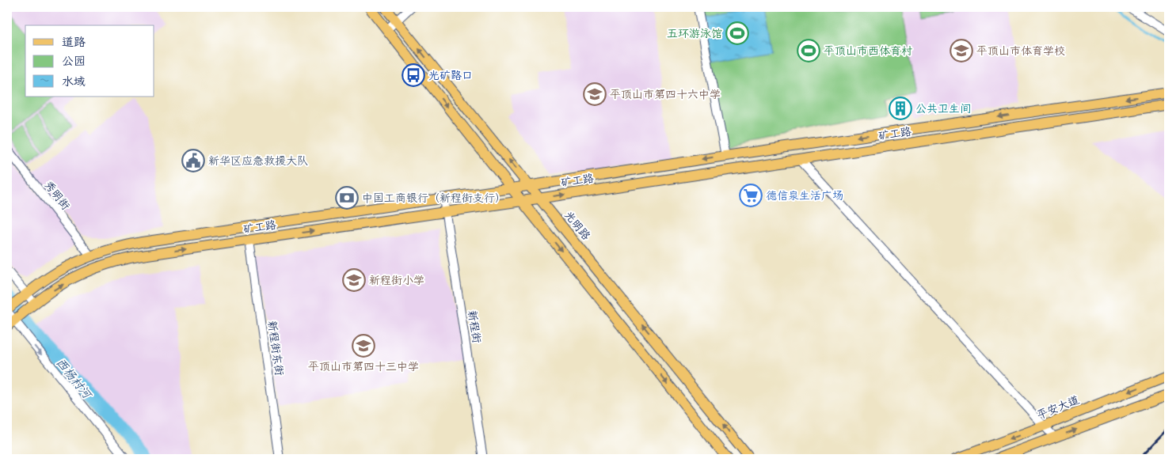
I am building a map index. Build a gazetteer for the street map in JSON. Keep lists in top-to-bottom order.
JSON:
{
  "streets": {
    "main road": ["矿工路", "光明路", "平安大道"],
    "street": ["秀明街", "新程街", "新程街东街"]
  },
  "crossings": [
    ["矿工路", "秀明街"],
    ["矿工路", "光明路"],
    ["矿工路", "新程街"],
    ["矿工路", "新程街东街"]
  ],
  "water": ["西杨村河"],
  "places": {
    "sports": ["五环游泳馆", "平顶山市西体育村"],
    "school or university": [
      "平顶山市体育学校",
      "平顶山市第四十六中学",
      "新程街小学",
      "平顶山市第四十三中学"
    ],
    "bus stop": ["光矿路口"],
    "building": ["公共卫生间"],
    "public building": ["新华区应急救援大队"],
    "supermarket": ["德信泉生活广场"],
    "bank": ["中国工商银行（新程街支行）"]
  },
  "legend": ["道路", "公园", "水域"]
}
